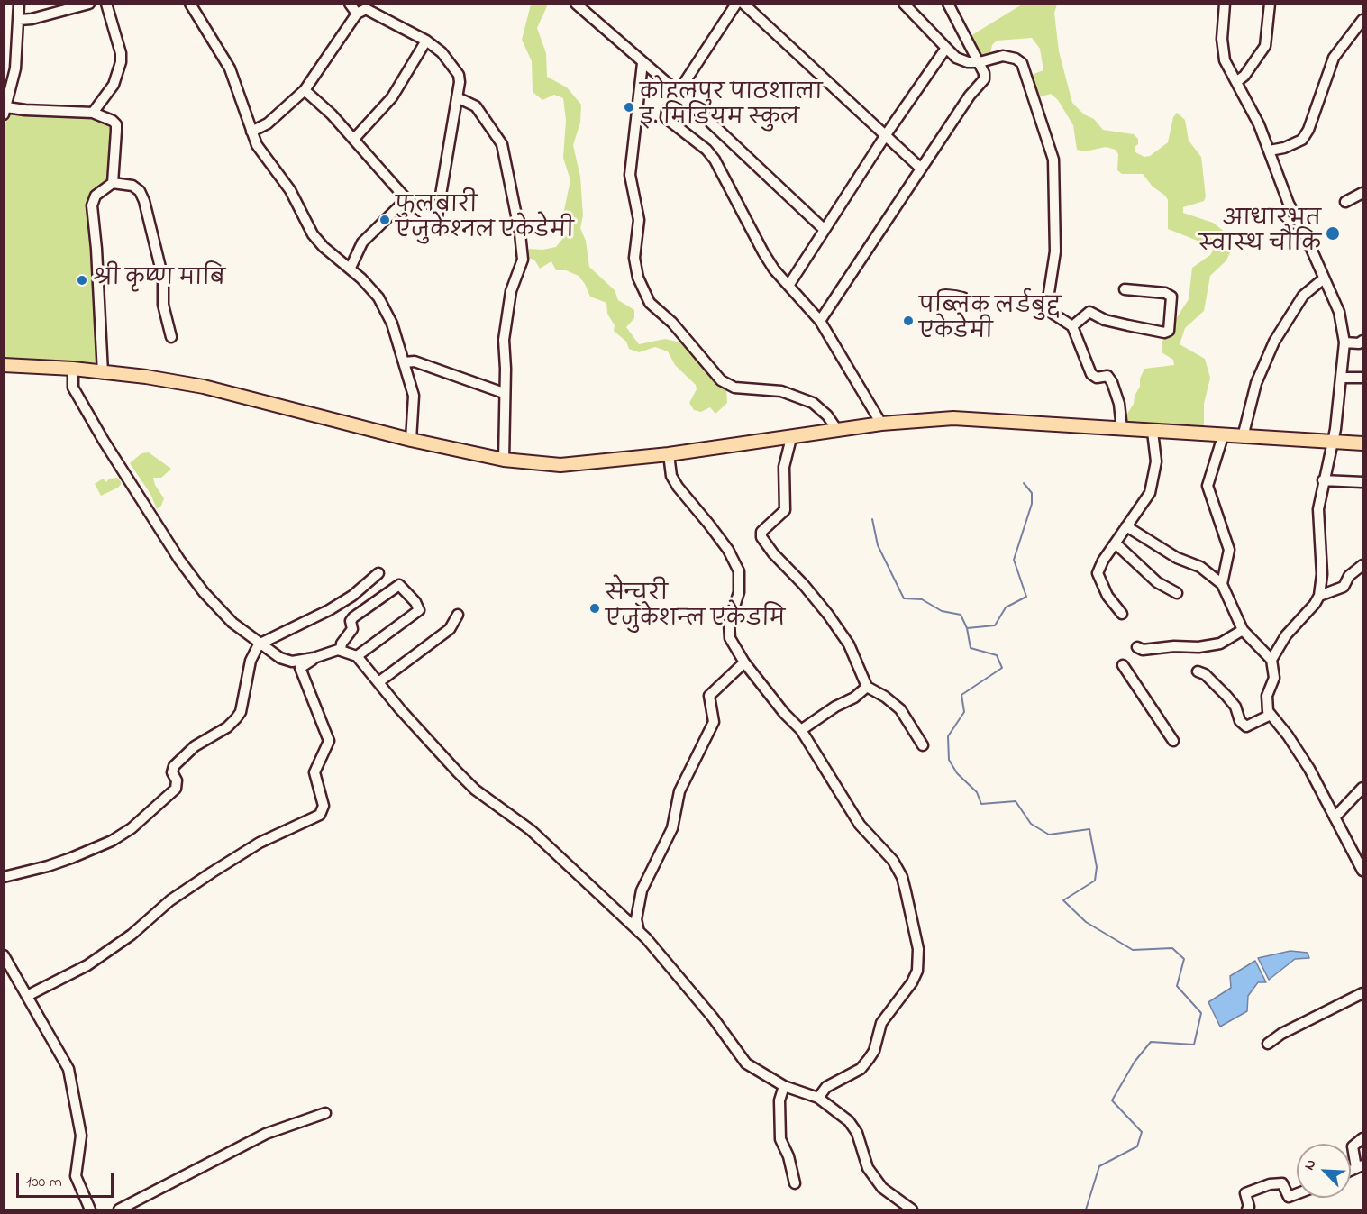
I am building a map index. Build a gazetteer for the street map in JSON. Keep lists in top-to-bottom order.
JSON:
{
  "places": [
    "कोहलपुर पाठशाला इ. मिडियम स्कुल",
    "फुलबारी एजुकेश्नल एकेडेमी",
    "आधारभुत स्वास्थ चौकि",
    "श्री कृष्ण माबि",
    "पब्लिक लर्डबुद्द एकेडेमी",
    "सेन्चुरी एजुकेशन्ल एकेडमि"
  ],
  "scale_bar": "100 m",
  "north": "top left"
}
